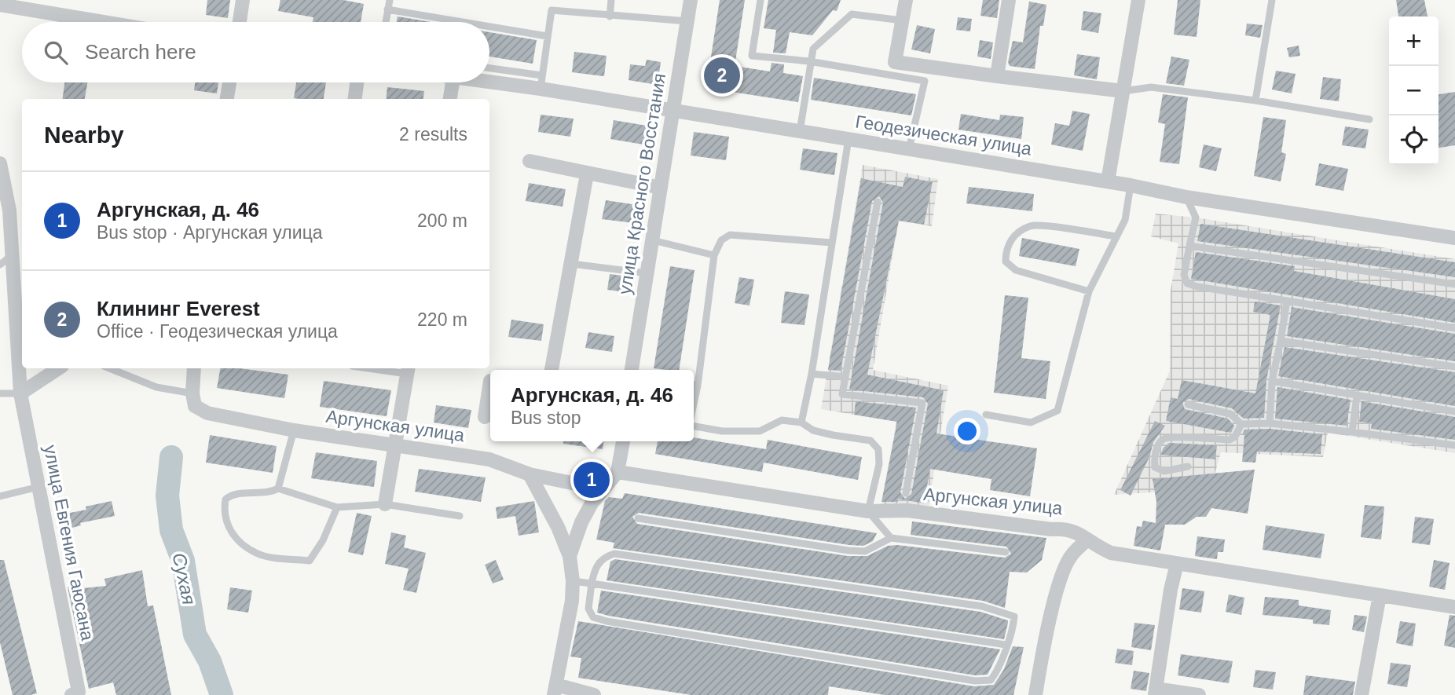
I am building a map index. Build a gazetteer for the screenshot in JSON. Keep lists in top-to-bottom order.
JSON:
{
  "streets": {
    "street": [
      "Геодезическая улица",
      "улица Красного Восстания",
      "Аргунская улица",
      "улица Евгения Гаюсана"
    ]
  },
  "crossings": [
    ["Геодезическая улица", "улица Красного Восстания"]
  ],
  "water": ["Сухая"],
  "page": {
    "map_buttons": ["+", "−"],
    "search": "Search here",
    "pins": ["2", "1"],
    "heading": ["Nearby", "2 results"],
    "list": [
      {
        "mark": "1",
        "name": "Аргунская, д. 46",
        "note": "Bus stop · Аргунская улица",
        "value": "200 m"
      },
      {
        "mark": "2",
        "name": "Клининг Everest",
        "note": "Office · Геодезическая улица",
        "value": "220 m"
      }
    ],
    "popup": ["Аргунская, д. 46", "Bus stop"]
  }
}
